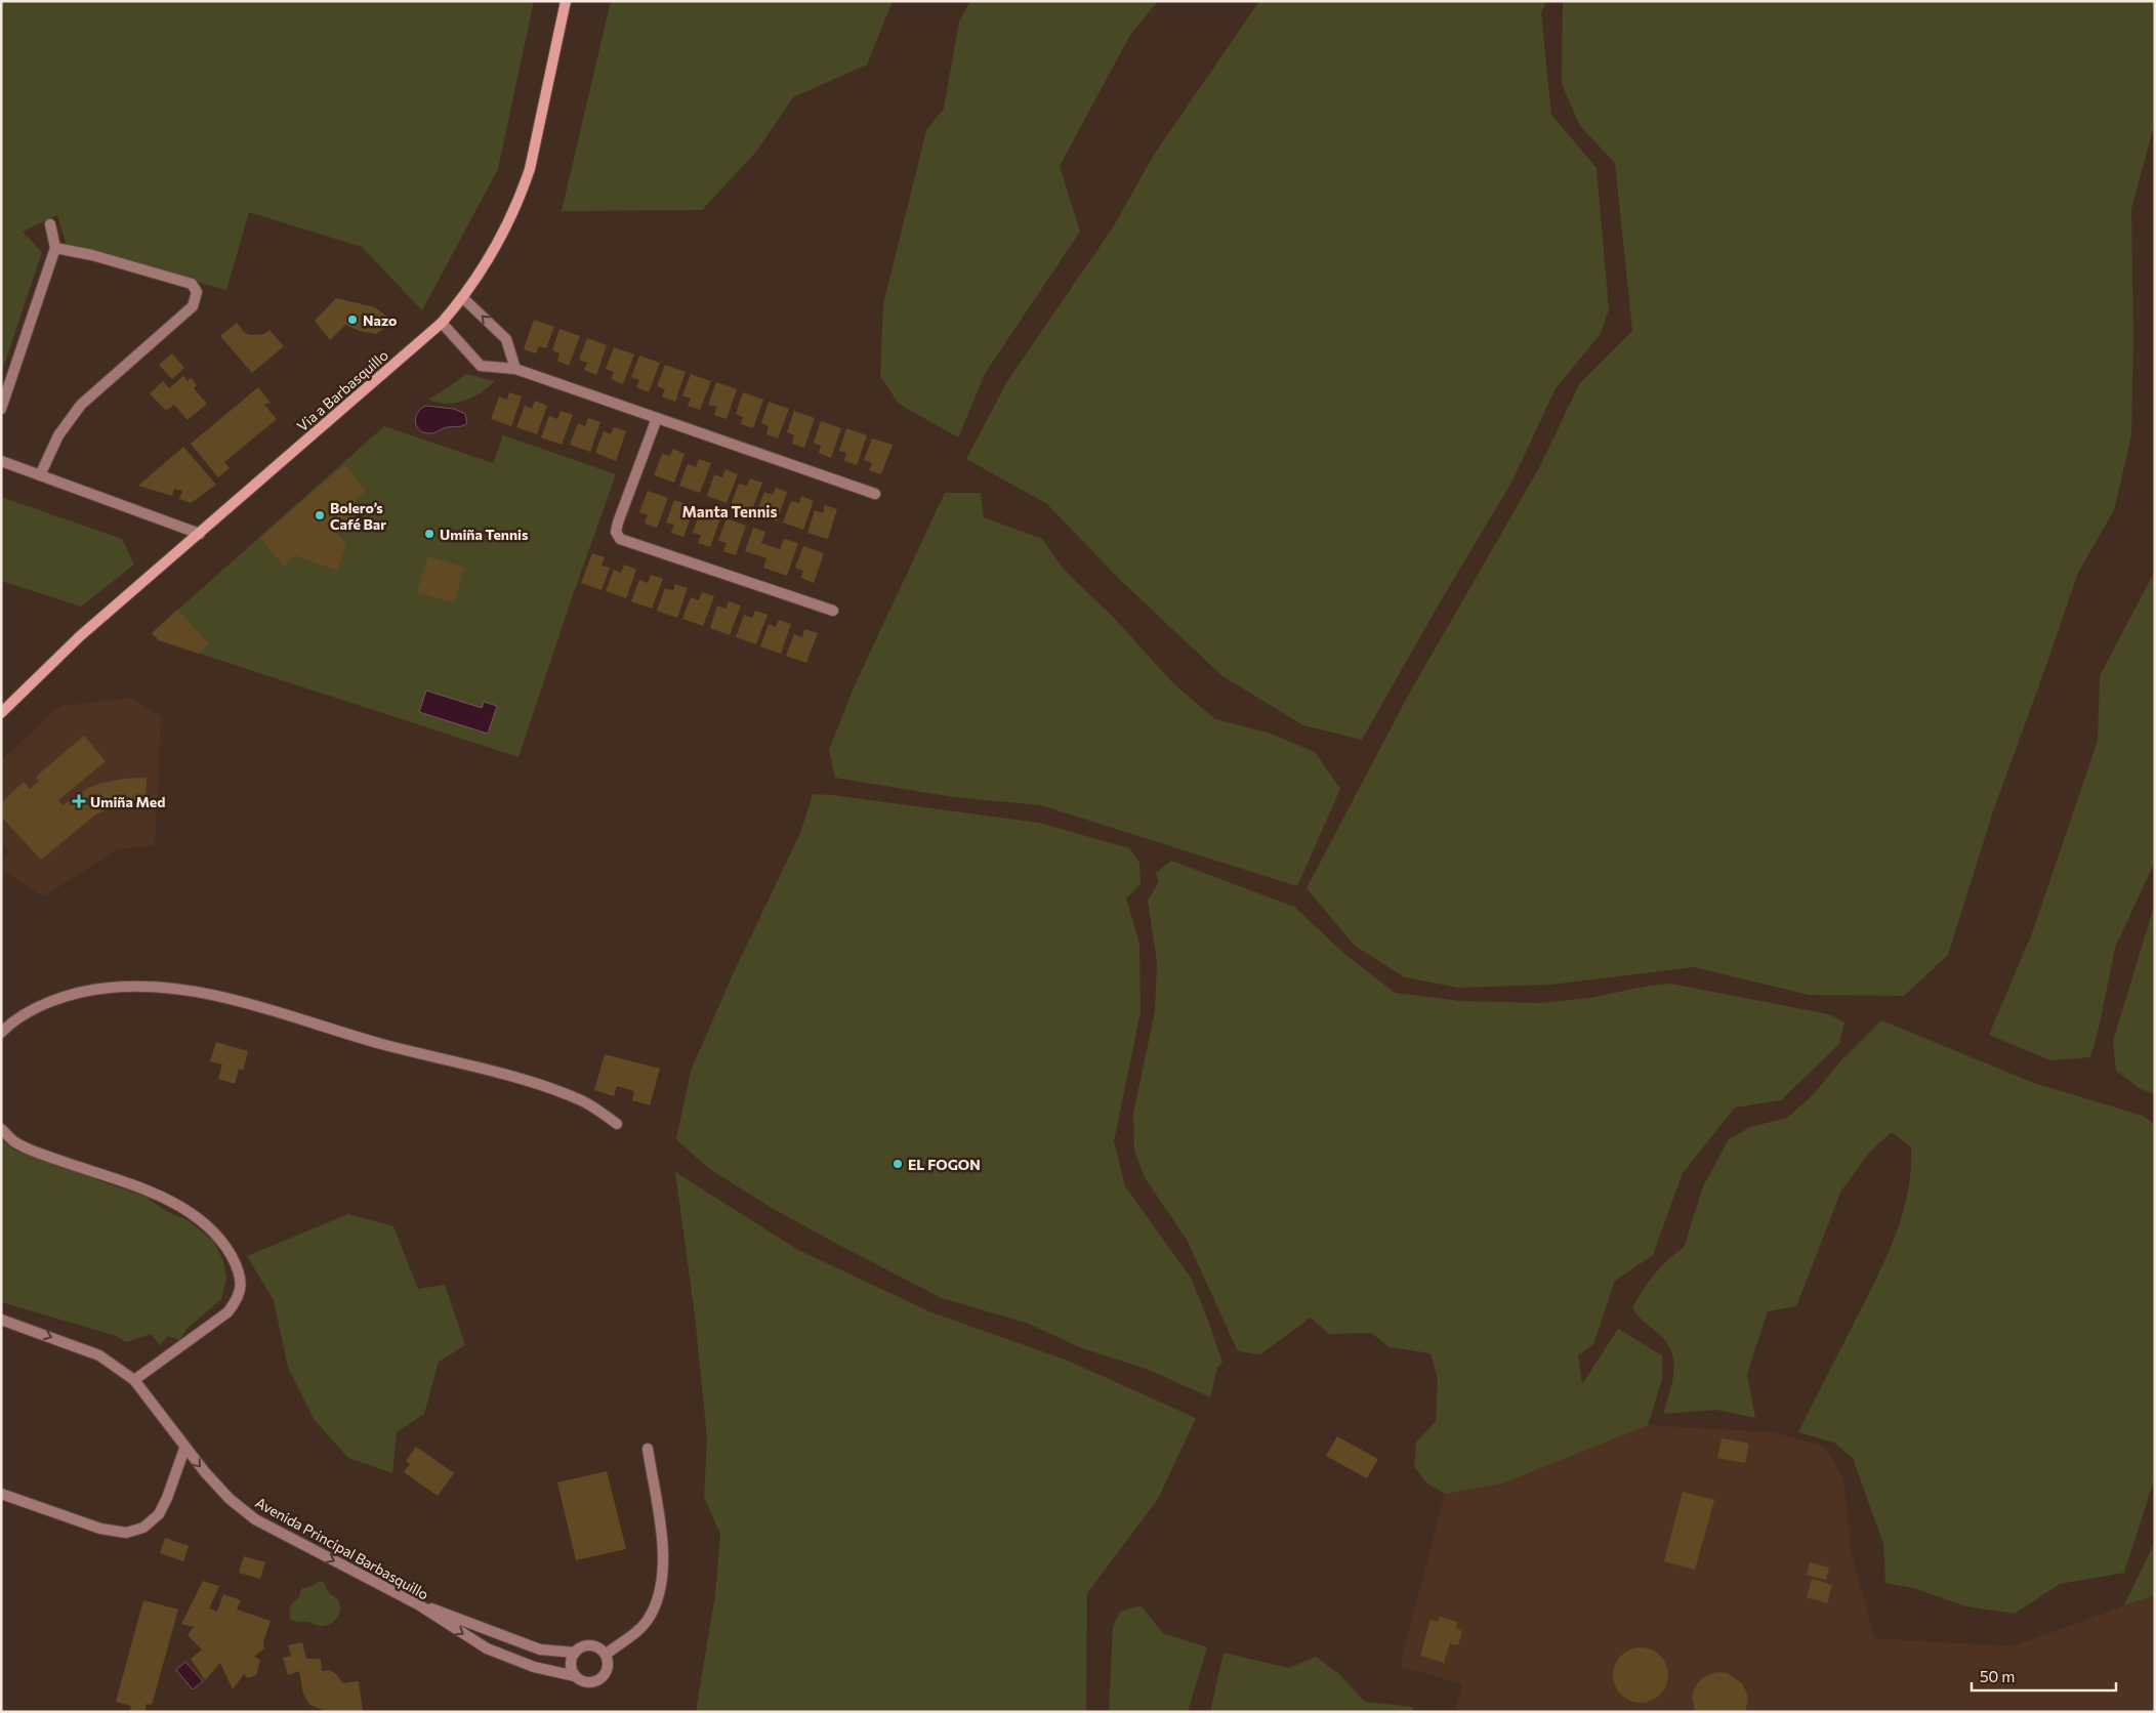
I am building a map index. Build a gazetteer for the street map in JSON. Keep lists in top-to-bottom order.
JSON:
{
  "streets": {
    "main road": ["Via a Barbasquillo"],
    "street": ["Avenida Principal Barbasquillo"]
  },
  "one_way": ["Avenida Principal Barbasquillo"],
  "districts": ["Manta Tennis"],
  "places": {
    "other": [
      "Nazo",
      "Bolero’s Café Bar",
      "Umiña Tennis",
      "EL FOGON"
    ],
    "health": ["Umiña Med"]
  },
  "scale_bar": "50 m"
}
